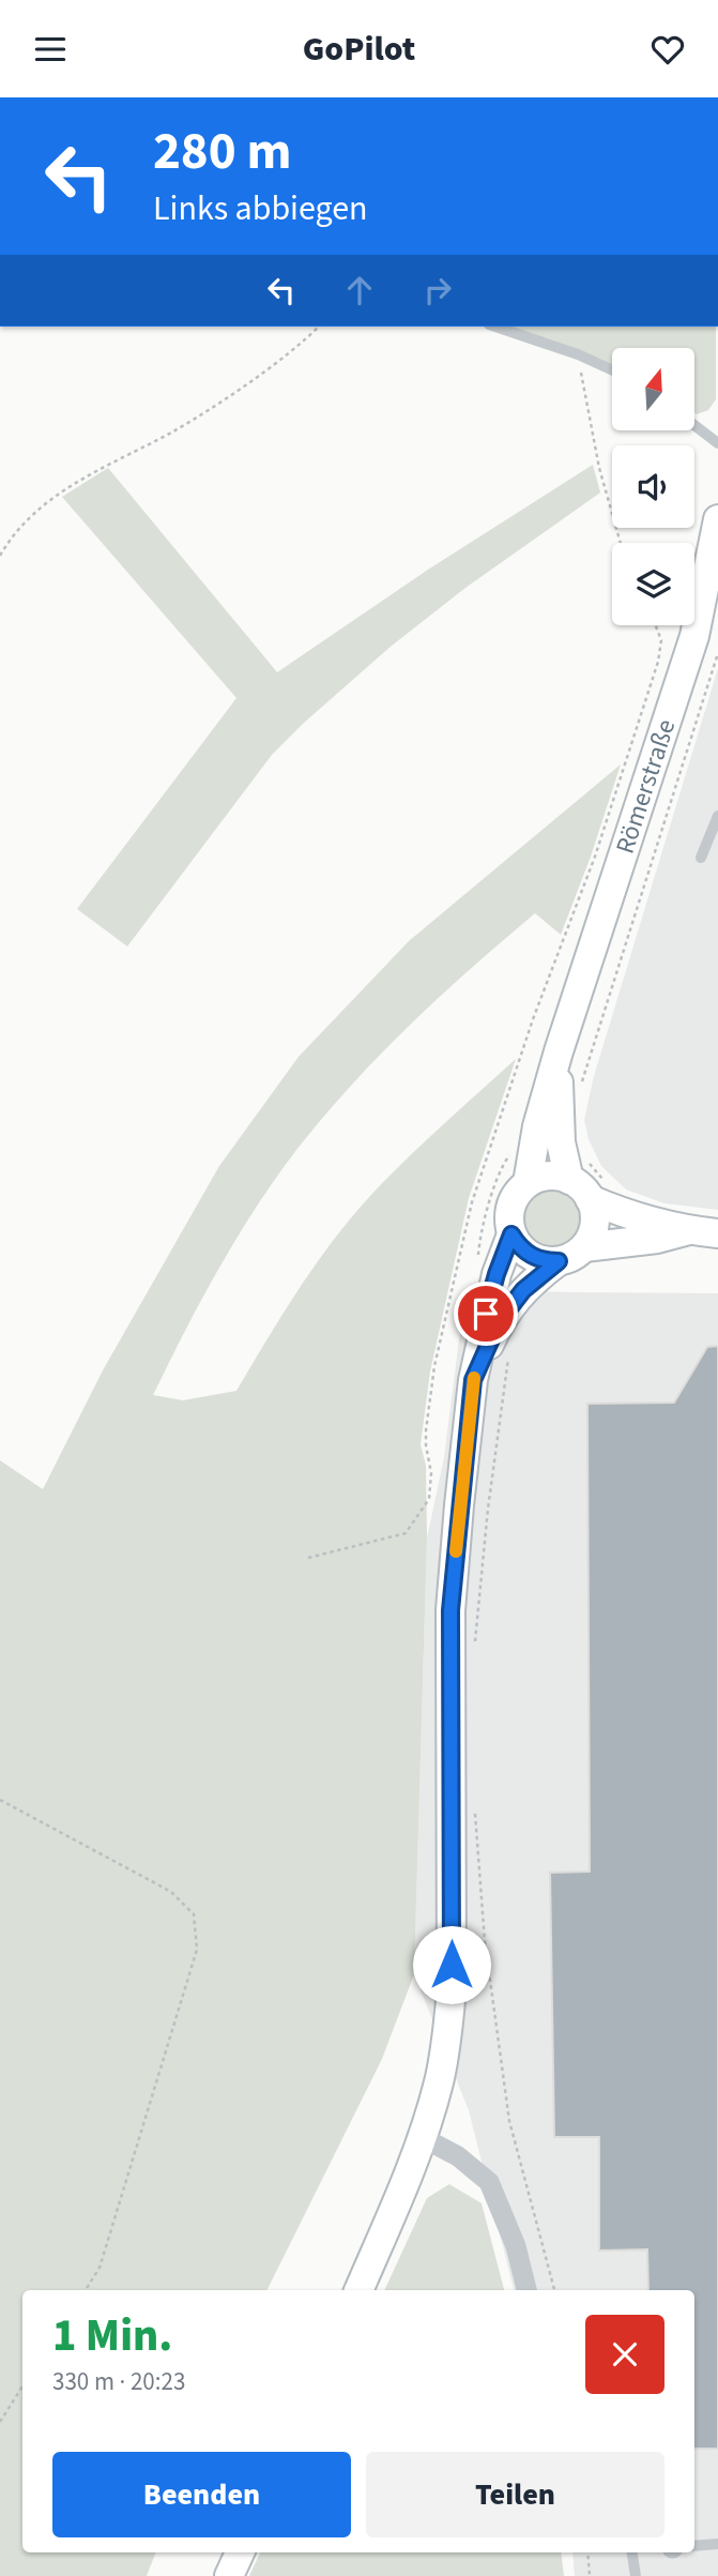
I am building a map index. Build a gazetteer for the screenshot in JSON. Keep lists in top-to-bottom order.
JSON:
{
  "streets": {
    "street": ["Römerstraße"]
  },
  "north": "top",
  "page": {
    "header": "GoPilot",
    "turn": ["280 m", "Links abbiegen"],
    "heading": ["1 Min.", "330 m · 20:23"],
    "buttons": ["Beenden", "Teilen"]
  }
}
